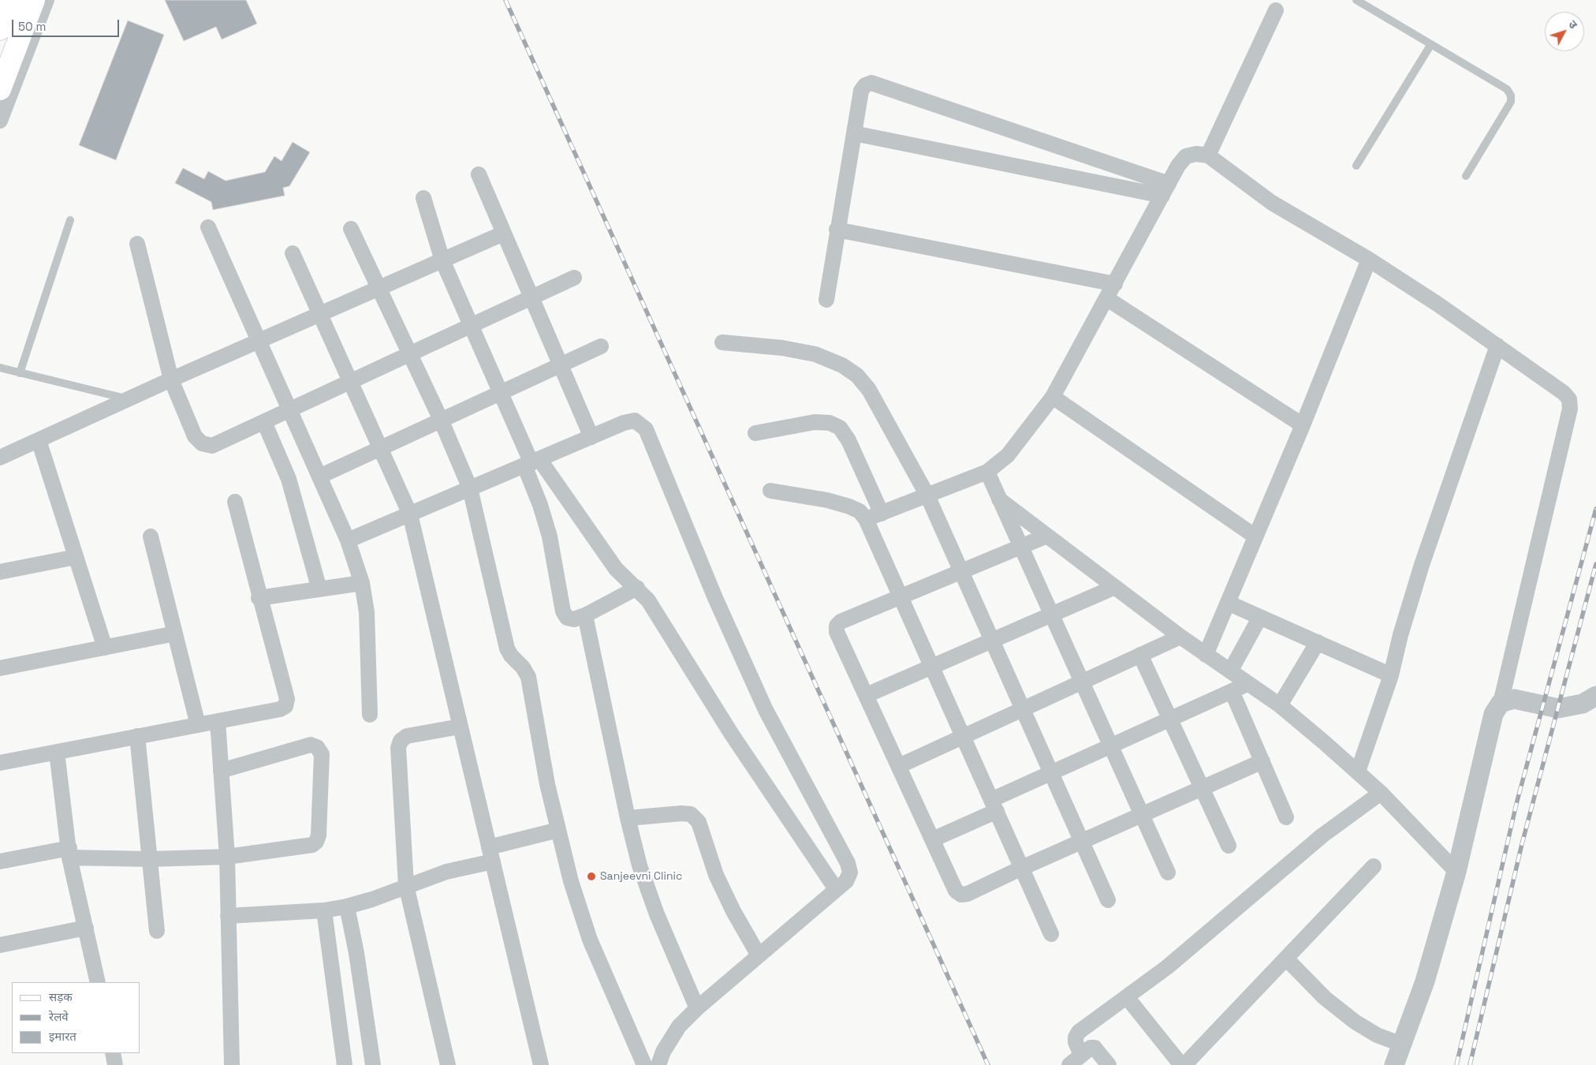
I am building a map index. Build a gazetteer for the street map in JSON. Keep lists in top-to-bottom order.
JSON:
{
  "places": ["Sanjeevni Clinic"],
  "legend": ["सड़क", "रेलवे", "इमारत"],
  "scale_bar": "50 m",
  "north": "top right"
}
